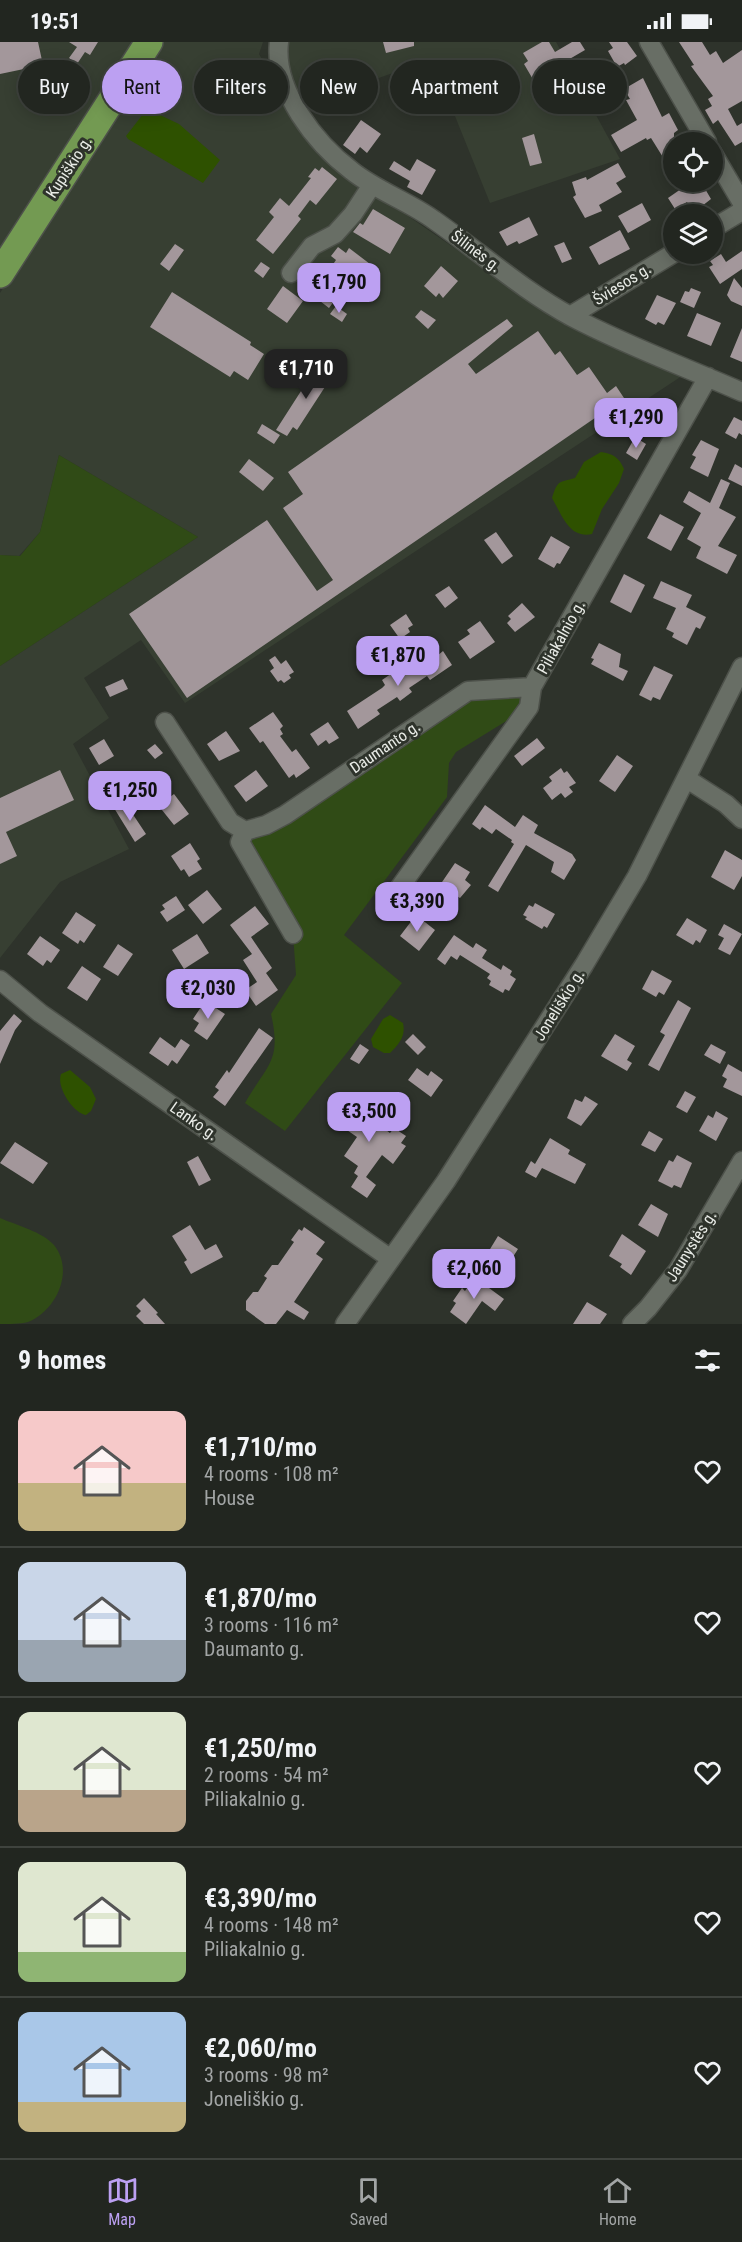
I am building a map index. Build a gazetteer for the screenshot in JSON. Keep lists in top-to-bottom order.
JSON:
{
  "streets": {
    "highway": ["Kupiškio g."],
    "street": [
      "Šilinės g.",
      "Šviesos g.",
      "Piliakalnio g.",
      "Daumanto g.",
      "Joneliškio g.",
      "Lanko g.",
      "Jaunystės g."
    ]
  },
  "crossings": [
    ["Šilinės g.", "Šviesos g."],
    ["Šilinės g.", "Piliakalnio g."],
    ["Piliakalnio g.", "Daumanto g."],
    ["Joneliškio g.", "Lanko g."]
  ],
  "page": {
    "status": "19:51",
    "chip": [
      "Buy",
      "Rent",
      "Filters",
      "New",
      "Apartment",
      "House"
    ],
    "price": [
      "€1,790",
      "€1,710",
      "€1,290",
      "€1,870",
      "€1,250",
      "€3,390",
      "€2,030",
      "€3,500",
      "€2,060"
    ],
    "heading": "9 homes",
    "list": [
      {
        "name": "€1,710/mo",
        "note": "4 rooms · 108 m² · House"
      },
      {
        "name": "€1,870/mo",
        "note": "3 rooms · 116 m² · Daumanto g."
      },
      {
        "name": "€1,250/mo",
        "note": "2 rooms · 54 m² · Piliakalnio g."
      },
      {
        "name": "€3,390/mo",
        "note": "4 rooms · 148 m² · Piliakalnio g."
      },
      {
        "name": "€2,060/mo",
        "note": "3 rooms · 98 m² · Joneliškio g."
      }
    ],
    "tabs": ["Map", "Saved", "Home"]
  }
}
